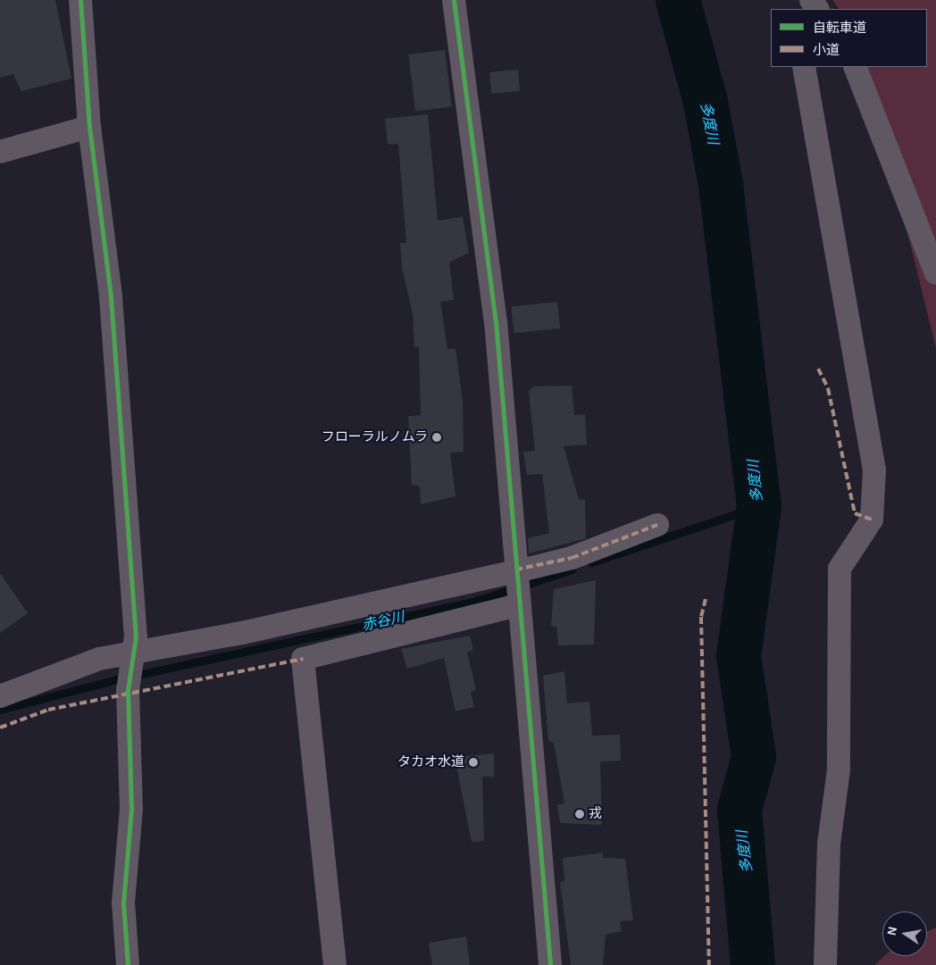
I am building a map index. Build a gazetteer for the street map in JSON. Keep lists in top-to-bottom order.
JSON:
{
  "water": ["多度川", "赤谷川"],
  "places": ["フローラルノムラ", "タカオ水道", "戎"],
  "legend": ["自転車道", "小道"],
  "north": "left"
}
